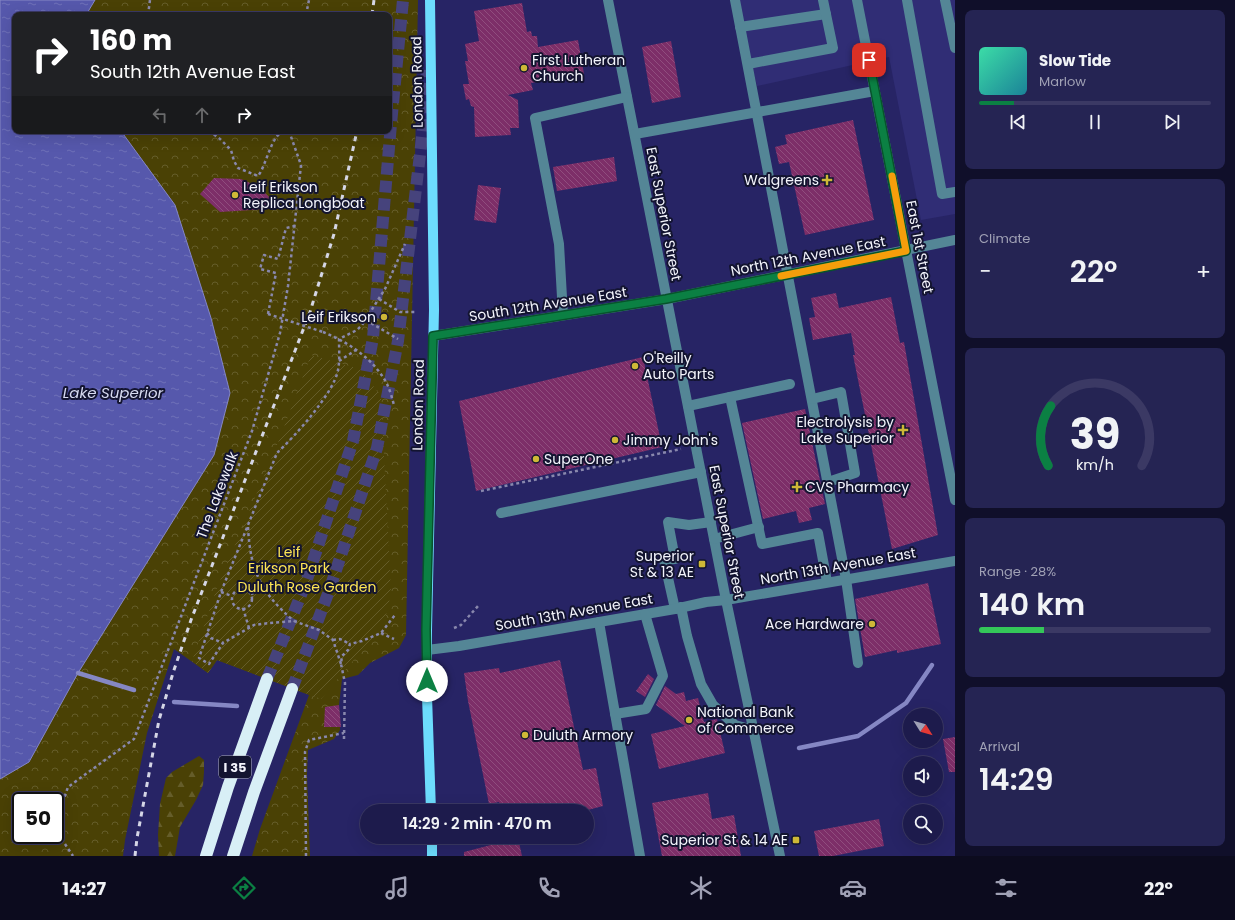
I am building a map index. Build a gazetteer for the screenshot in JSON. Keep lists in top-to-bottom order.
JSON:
{
  "streets": {
    "highway": ["I 35"],
    "main road": ["London Road"],
    "street": [
      "East Superior Street",
      "East 1st Street",
      "North 12th Avenue East",
      "South 12th Avenue East",
      "North 13th Avenue East",
      "South 13th Avenue East"
    ],
    "path": ["The Lakewalk"]
  },
  "crossings": [
    ["London Road", "South 12th Avenue East"],
    ["London Road", "South 13th Avenue East"],
    ["East Superior Street", "North 12th Avenue East"],
    ["East Superior Street", "South 12th Avenue East"],
    ["East Superior Street", "North 13th Avenue East"],
    ["East Superior Street", "South 13th Avenue East"],
    ["East 1st Street", "North 12th Avenue East"],
    ["North 12th Avenue East", "South 12th Avenue East"],
    ["North 13th Avenue East", "South 13th Avenue East"]
  ],
  "water": ["Lake Superior"],
  "parks": ["Leif Erikson Park", "Duluth Rose Garden"],
  "places": {
    "other": [
      "First Lutheran Church",
      "Leif Erikson Replica Longboat",
      "Leif Erikson",
      "O'Reilly Auto Parts",
      "Jimmy John's",
      "SuperOne",
      "Ace Hardware",
      "National Bank of Commerce",
      "Duluth Armory"
    ],
    "health": ["Walgreens", "Electrolysis by Lake Superior", "CVS Pharmacy"],
    "transit": ["Superior St & 13 AE", "Superior St & 14 AE"]
  },
  "north": "bottom right",
  "page": {
    "turn": ["160 m", "South 12th Avenue East"],
    "song": ["Slow Tide", "Marlow"],
    "tile": [
      "Climate",
      ["Range · 28%", "140 km"],
      ["Arrival", "14:29"]
    ],
    "heat": ["−", "22°", "+"],
    "limit": "50",
    "trip": "14:29 · 2 min · 470 m",
    "tabs": ["14:27", "22°"],
    "gauge": ["39", "km/h"]
  }
}
